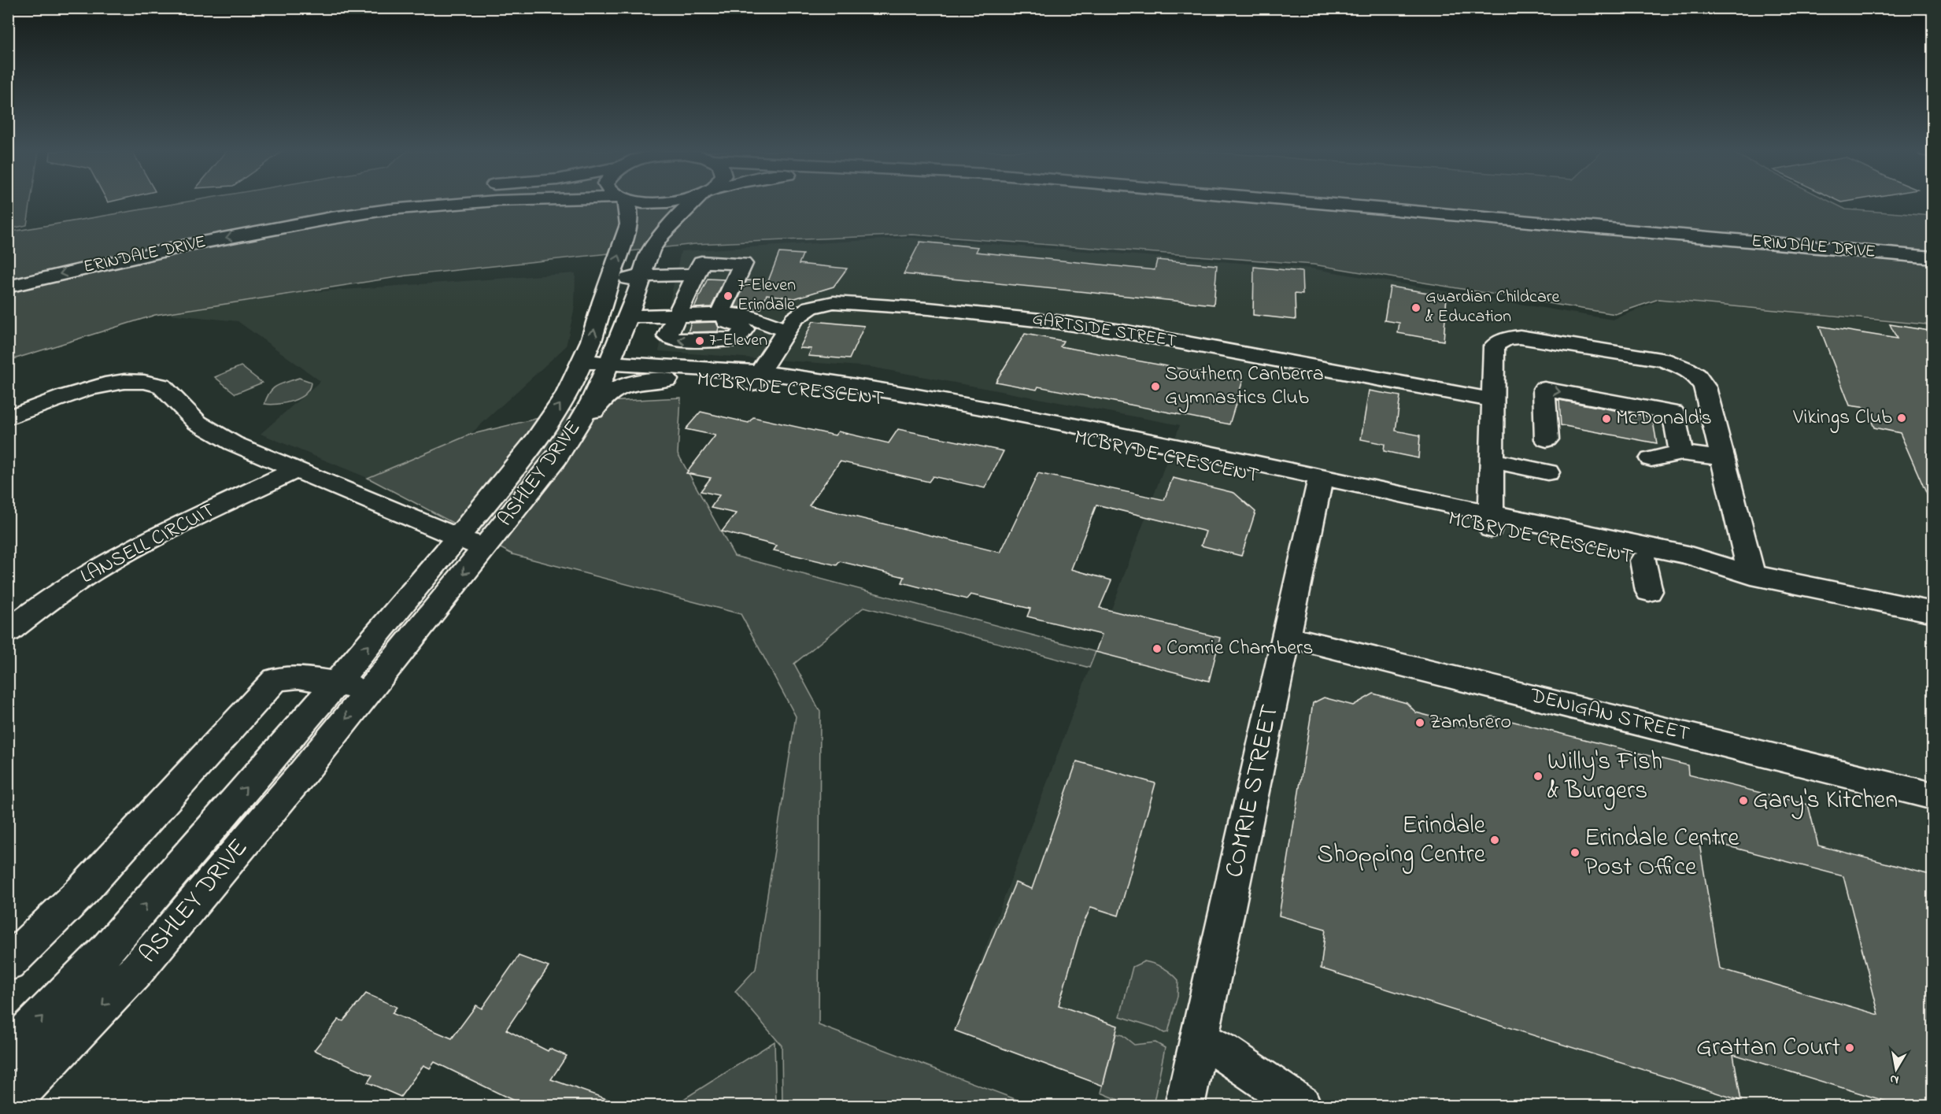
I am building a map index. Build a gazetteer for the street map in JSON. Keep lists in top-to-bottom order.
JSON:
{
  "streets": {
    "street": [
      "ERINDALE DRIVE",
      "GARTSIDE STREET",
      "MCBRYDE CRESCENT",
      "ASHLEY DRIVE",
      "LANSELL CIRCUIT",
      "DENIGAN STREET",
      "COMRIE STREET"
    ]
  },
  "crossings": [
    ["GARTSIDE STREET", "MCBRYDE CRESCENT"],
    ["MCBRYDE CRESCENT", "ASHLEY DRIVE"],
    ["MCBRYDE CRESCENT", "COMRIE STREET"],
    ["DENIGAN STREET", "COMRIE STREET"]
  ],
  "places": [
    "7-Eleven Erindale",
    "Guardian Childcare & Education",
    "7-Eleven",
    "Southern Canberra Gymnastics Club",
    "Vikings Club",
    "McDonald's",
    "Comrie Chambers",
    "Zambrero",
    "Willy's Fish & Burgers",
    "Gary's Kitchen",
    "Erindale Shopping Centre",
    "Erindale Centre Post Office",
    "Grattan Court"
  ],
  "north": "bottom"
}
